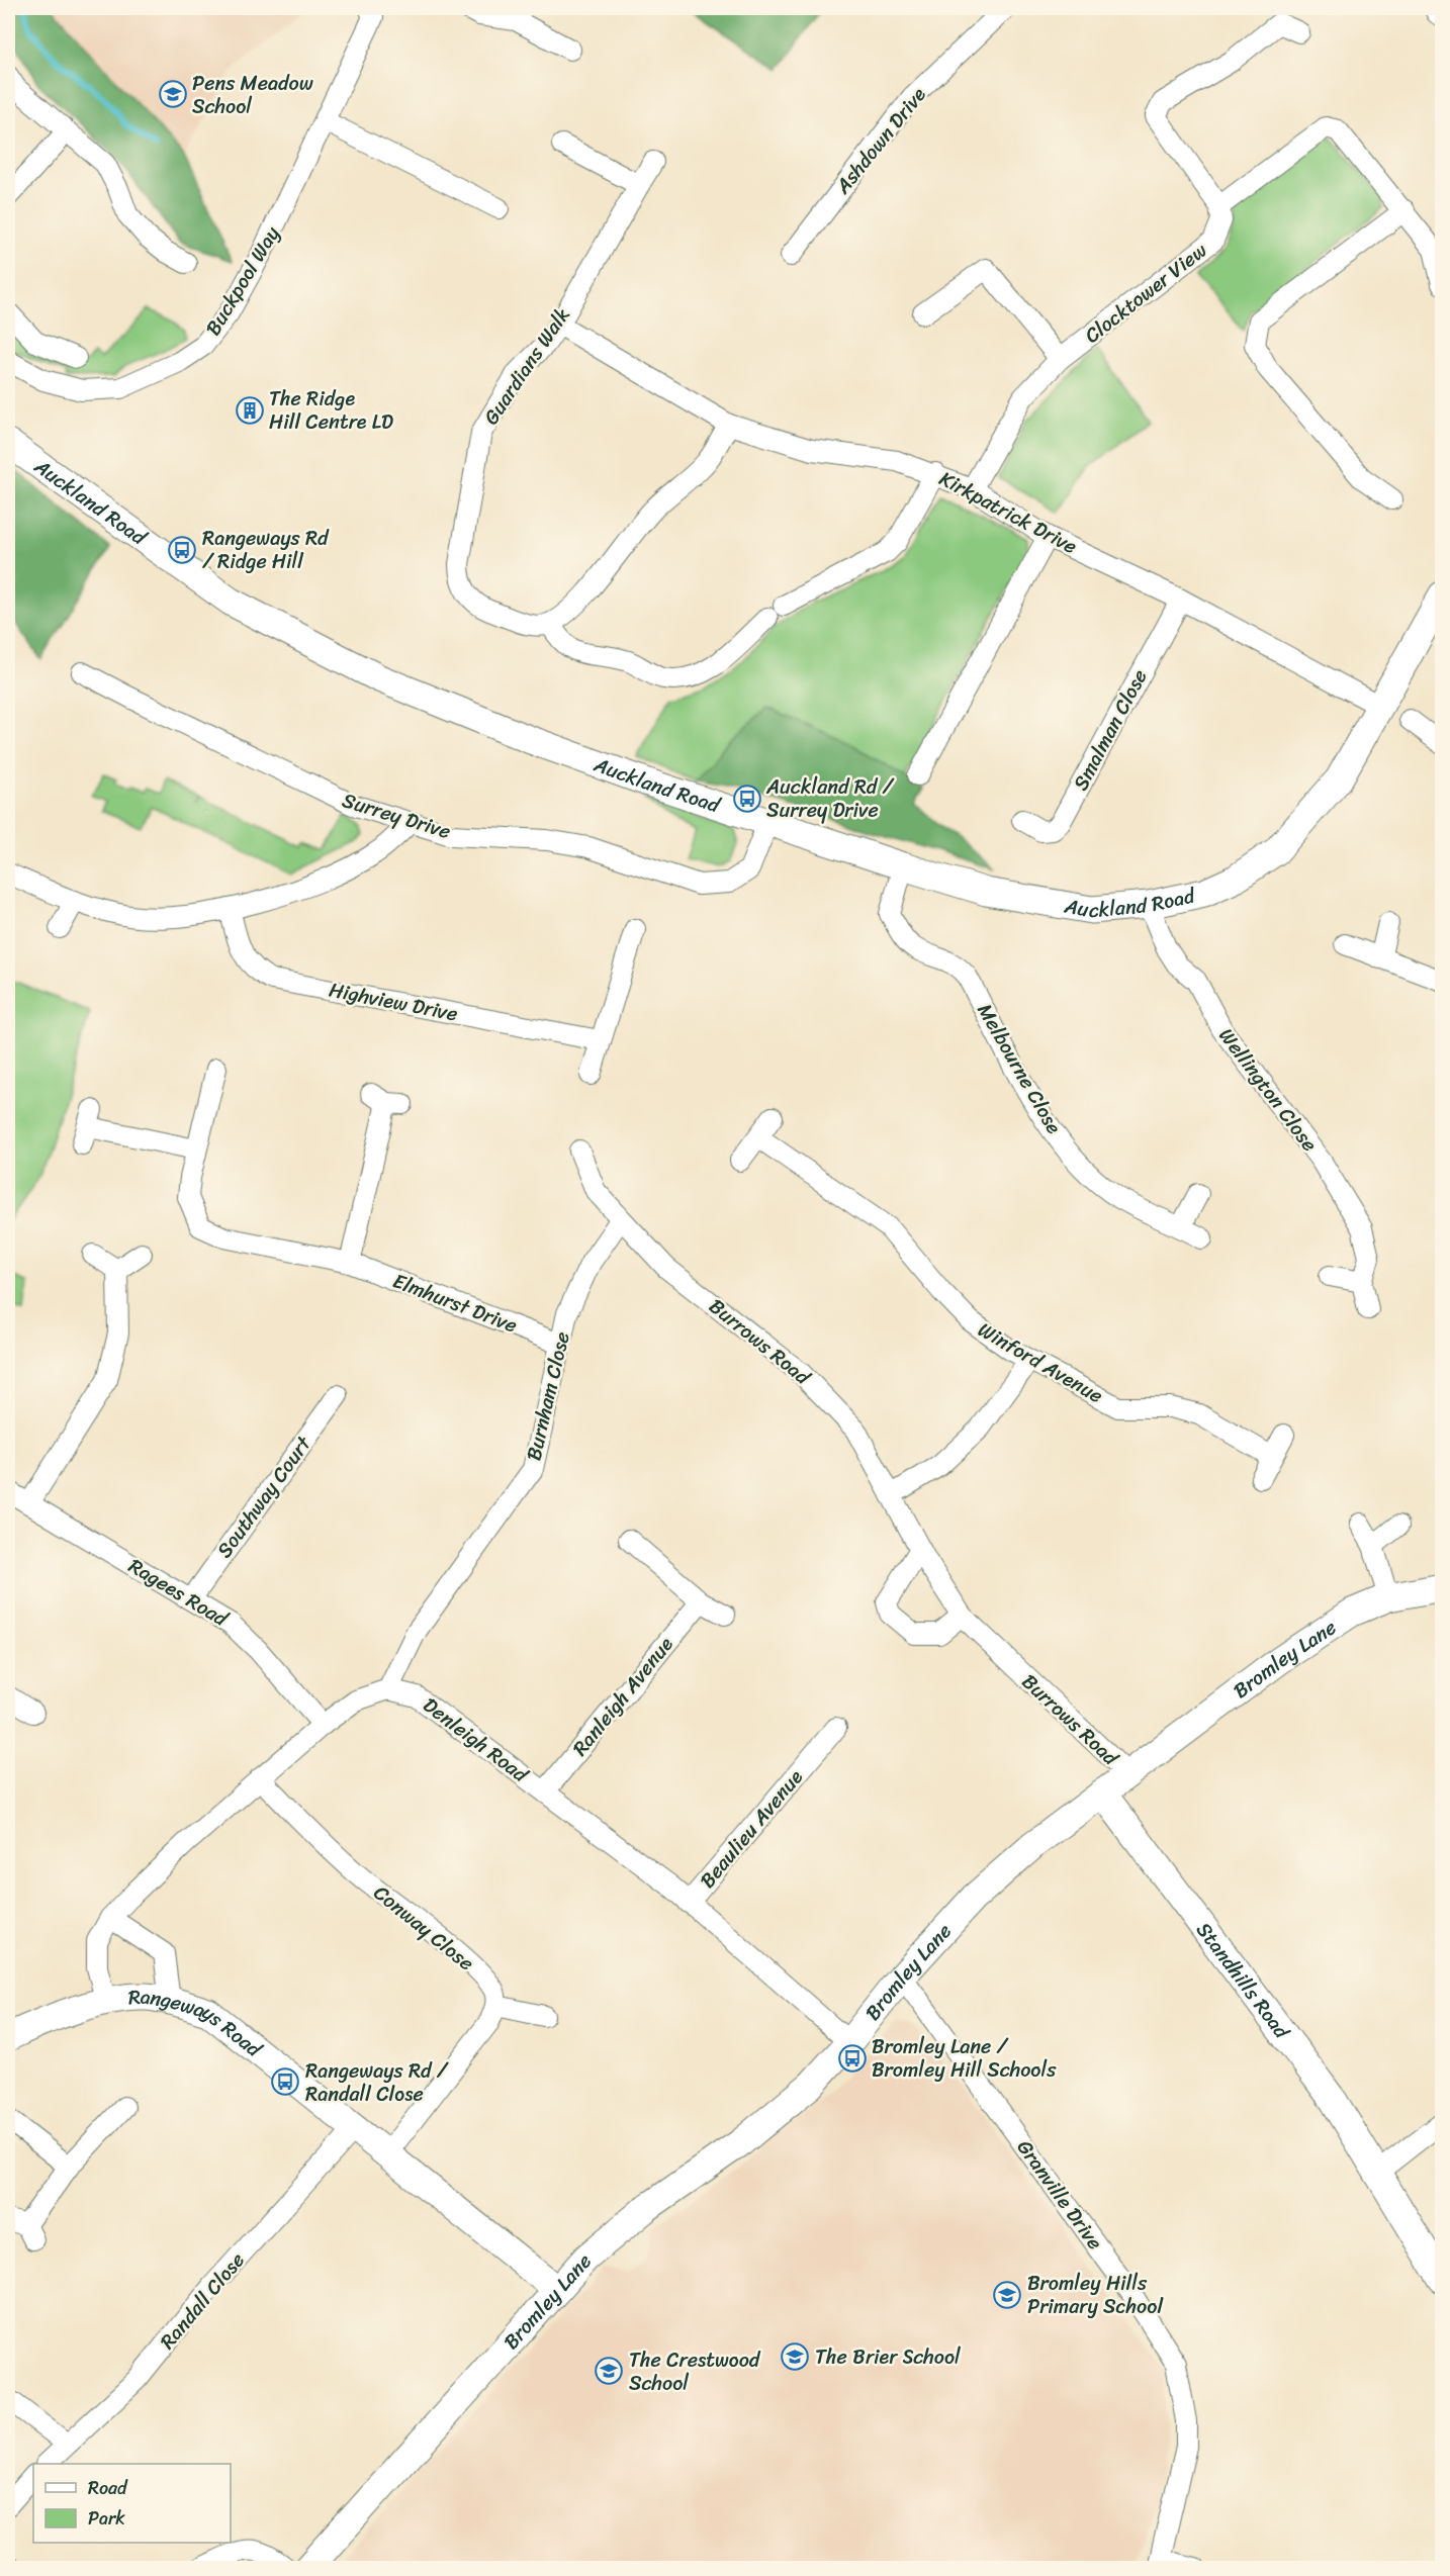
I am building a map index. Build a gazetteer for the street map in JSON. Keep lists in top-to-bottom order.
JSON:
{
  "streets": {
    "street": [
      "Ashdown Drive",
      "Buckpool Way",
      "Clocktower View",
      "Guardians Walk",
      "Auckland Road",
      "Kirkpatrick Drive",
      "Smalman Close",
      "Surrey Drive",
      "Highview Drive",
      "Melbourne Close",
      "Wellington Close",
      "Elmhurst Drive",
      "Burrows Road",
      "Winford Avenue",
      "Burnham Close",
      "Southway Court",
      "Ragees Road",
      "Bromley Lane",
      "Ranleigh Avenue",
      "Denleigh Road",
      "Beaulieu Avenue",
      "Conway Close",
      "Standhills Road",
      "Rangeways Road",
      "Granville Drive",
      "Randall Close"
    ]
  },
  "crossings": [
    ["Clocktower View", "Kirkpatrick Drive"],
    ["Guardians Walk", "Kirkpatrick Drive"],
    ["Auckland Road", "Kirkpatrick Drive"],
    ["Auckland Road", "Surrey Drive"],
    ["Auckland Road", "Melbourne Close"],
    ["Auckland Road", "Wellington Close"],
    ["Kirkpatrick Drive", "Smalman Close"],
    ["Elmhurst Drive", "Burnham Close"],
    ["Burrows Road", "Burnham Close"],
    ["Burrows Road", "Bromley Lane"],
    ["Burnham Close", "Denleigh Road"],
    ["Southway Court", "Ragees Road"],
    ["Bromley Lane", "Denleigh Road"],
    ["Bromley Lane", "Standhills Road"],
    ["Bromley Lane", "Rangeways Road"],
    ["Bromley Lane", "Granville Drive"],
    ["Ranleigh Avenue", "Denleigh Road"],
    ["Denleigh Road", "Beaulieu Avenue"],
    ["Rangeways Road", "Randall Close"]
  ],
  "places": {
    "school or university": [
      "Pens Meadow School",
      "Bromley Hills Primary School",
      "The Brier School",
      "The Crestwood School"
    ],
    "building": ["The Ridge Hill Centre LD"],
    "bus stop": [
      "Rangeways Rd / Ridge Hill",
      "Auckland Rd / Surrey Drive",
      "Bromley Lane / Bromley Hill Schools",
      "Rangeways Rd / Randall Close"
    ]
  },
  "legend": ["Road", "Park"]
}
